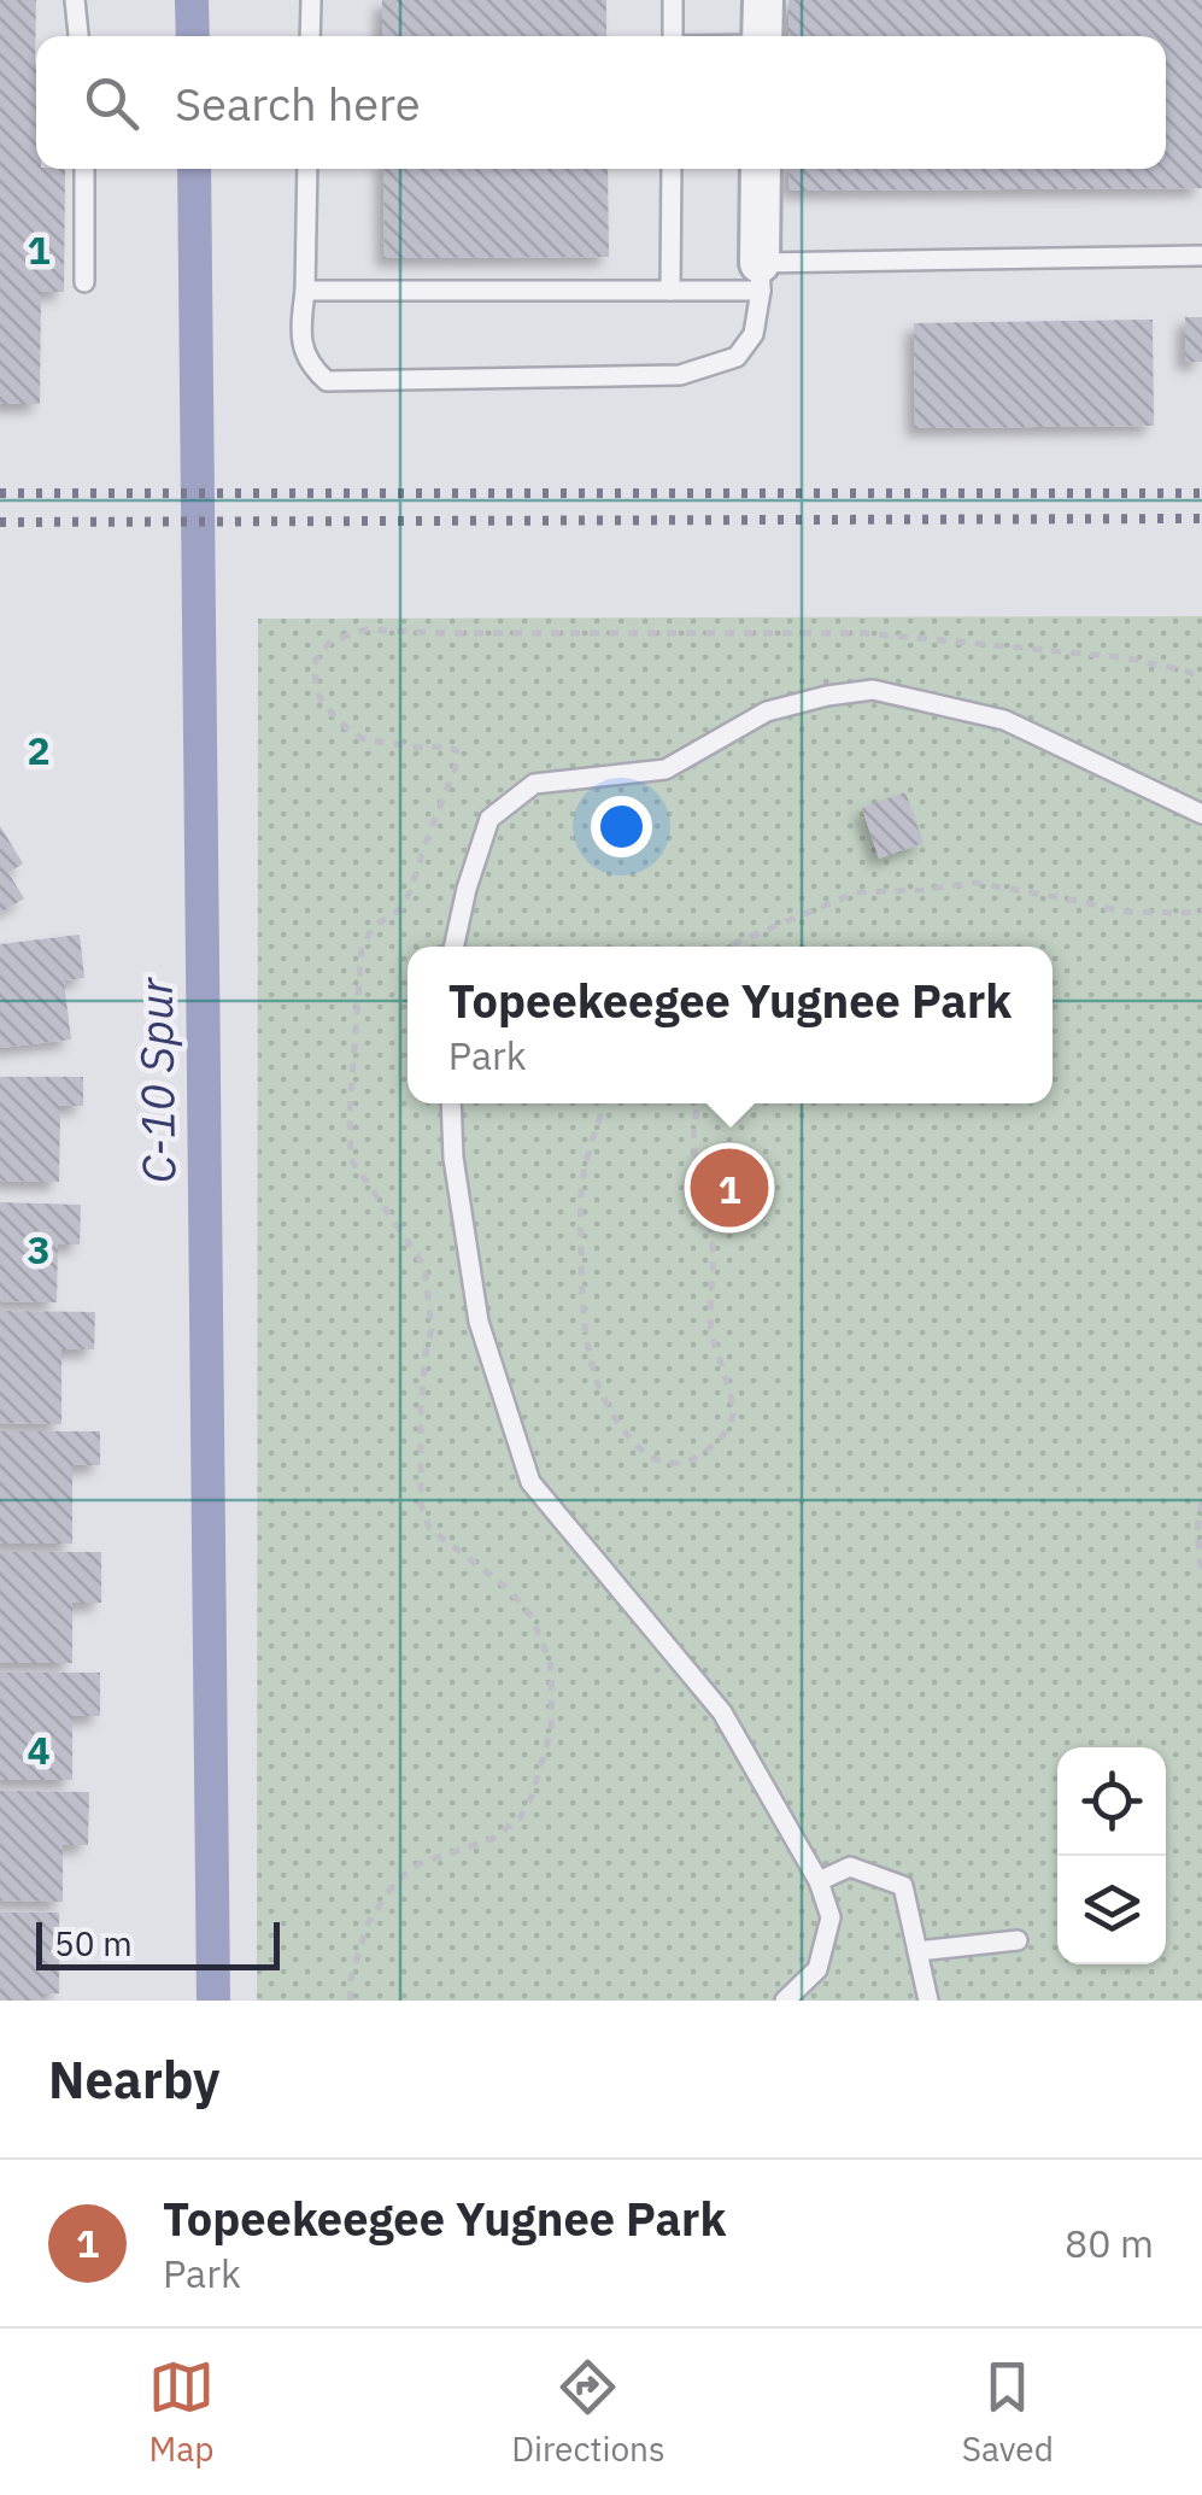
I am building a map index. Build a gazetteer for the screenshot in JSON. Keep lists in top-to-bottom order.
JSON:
{
  "water": ["C-10 Spur"],
  "scale_bar": "50 m",
  "page": {
    "search": "Search here",
    "popup": ["Topeekeegee Yugnee Park", "Park"],
    "pins": "1",
    "scale": "50 m",
    "heading": "Nearby",
    "list": [
      {
        "mark": "1",
        "name": "Topeekeegee Yugnee Park",
        "note": "Park",
        "value": "80 m"
      }
    ],
    "nav": ["Map", "Directions", "Saved"]
  },
  "grid": {
    "rows": [
      "1",
      "2",
      "3",
      "4"
    ]
  }
}
